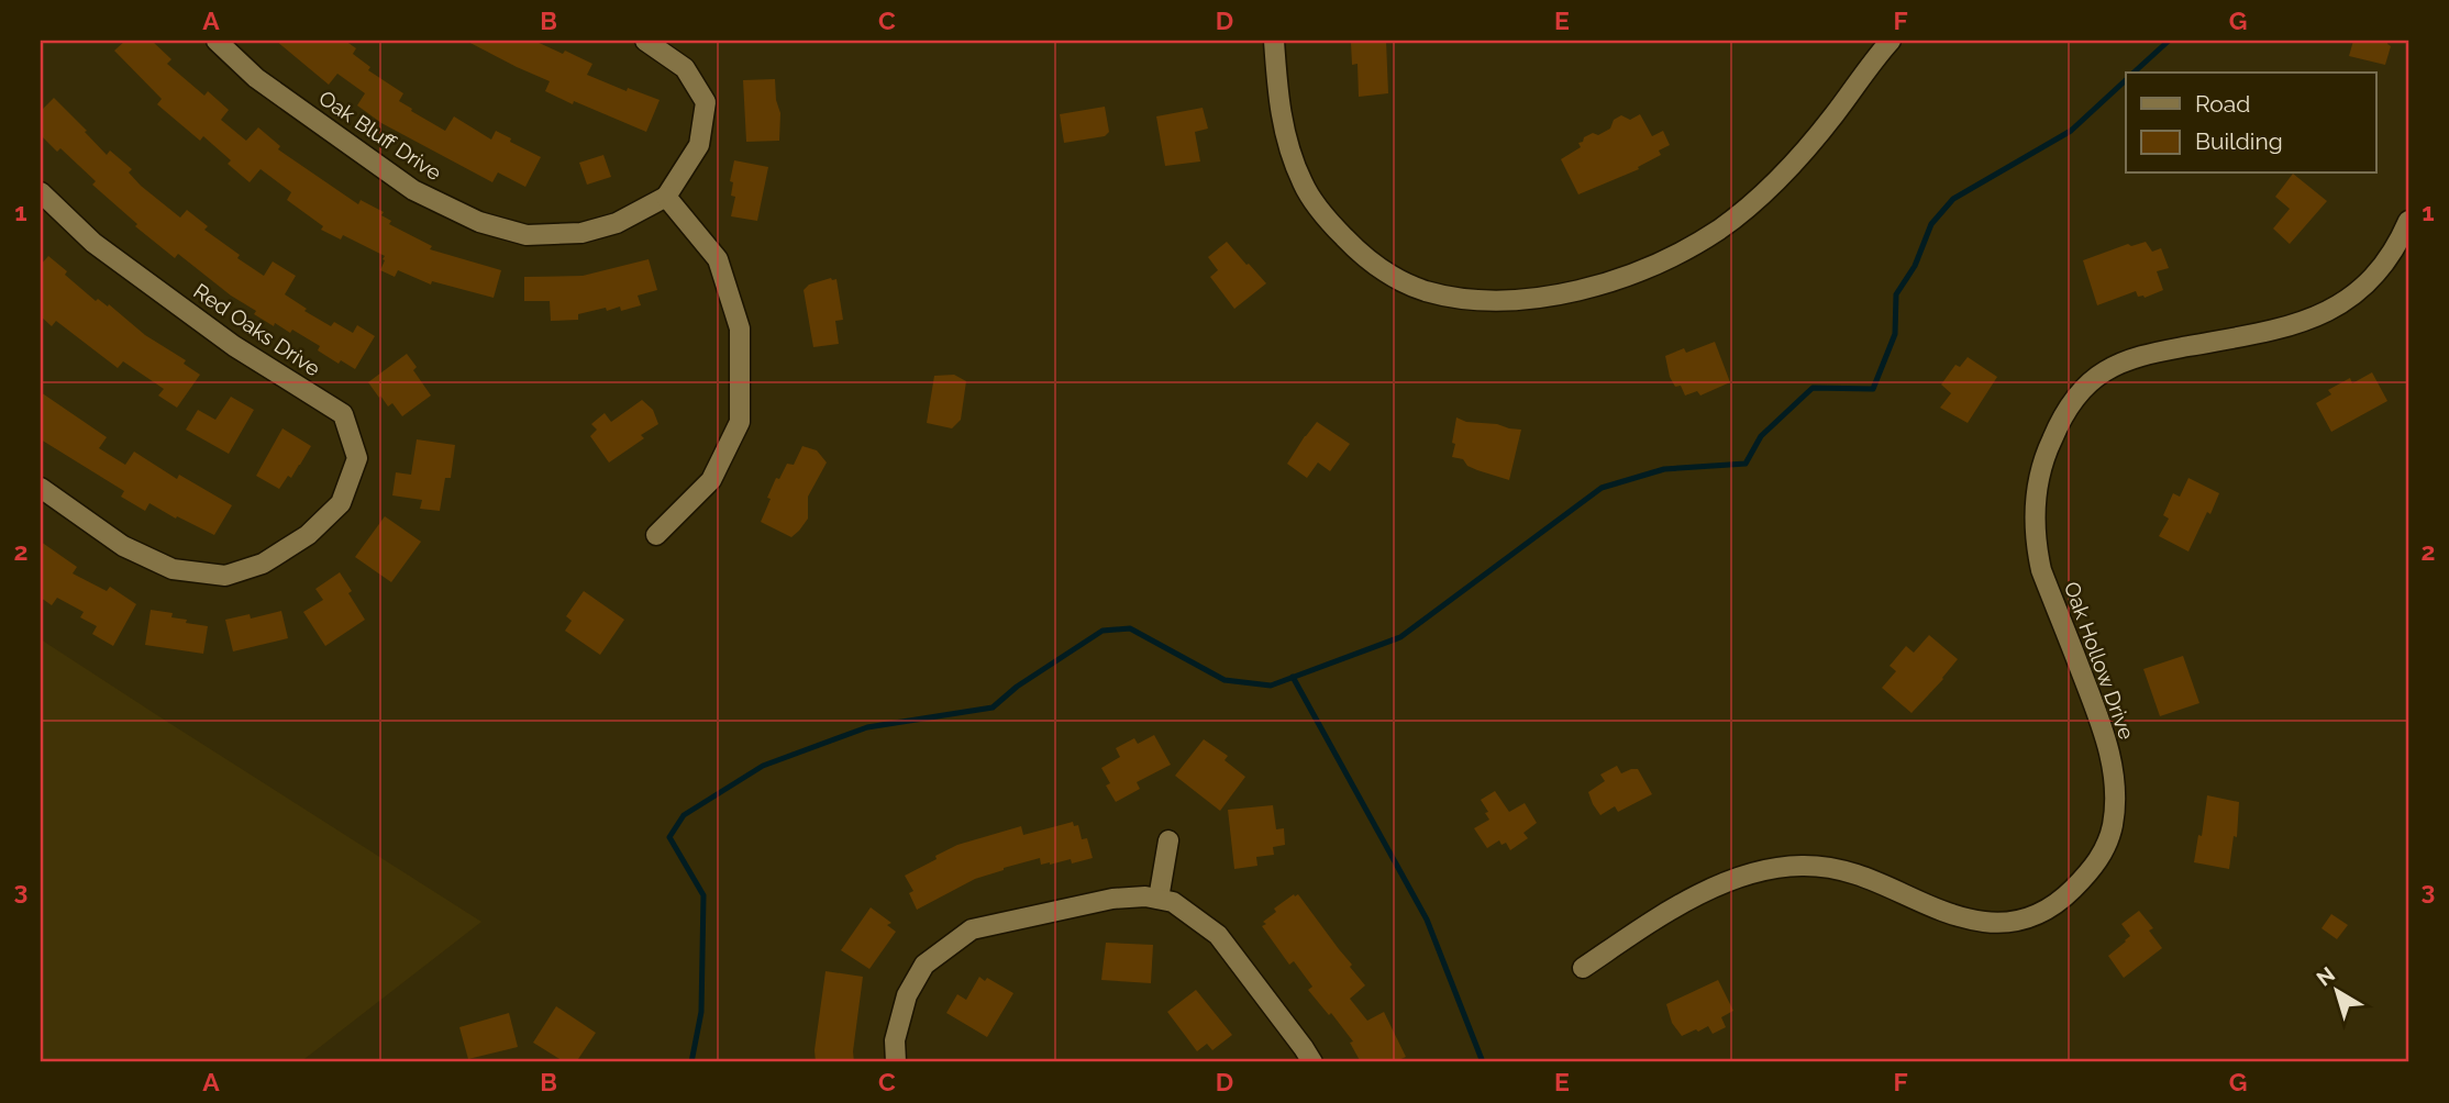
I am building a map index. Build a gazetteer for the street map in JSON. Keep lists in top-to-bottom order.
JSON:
{
  "streets": {
    "street": ["Oak Bluff Drive", "Red Oaks Drive", "Oak Hollow Drive"]
  },
  "legend": ["Road", "Building"],
  "north": "top left",
  "grid": {
    "columns": [
      "A",
      "B",
      "C",
      "D",
      "E",
      "F",
      "G"
    ],
    "rows": ["1", "2", "3"]
  }
}
